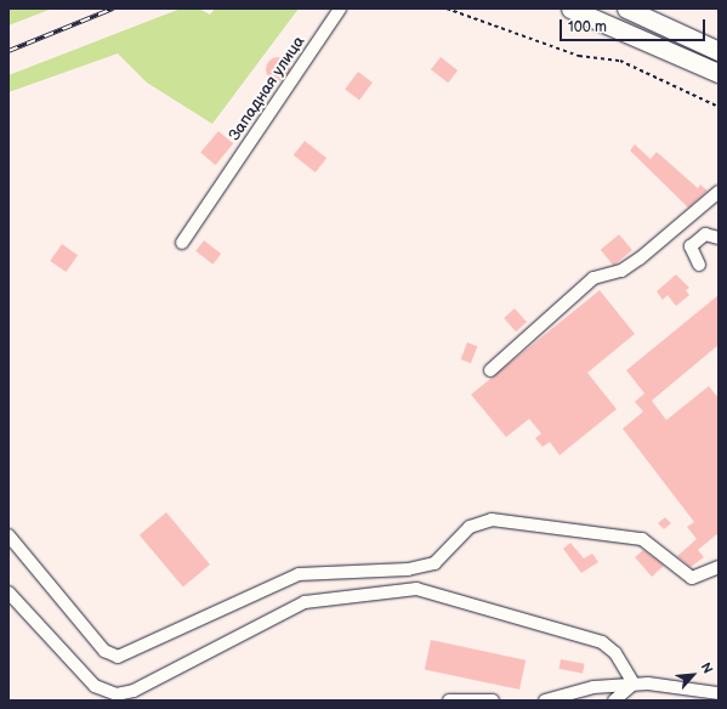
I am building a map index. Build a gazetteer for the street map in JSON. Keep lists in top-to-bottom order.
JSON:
{
  "streets": {
    "street": ["Западная улица"]
  },
  "scale_bar": "100 m",
  "north": "top right"
}
